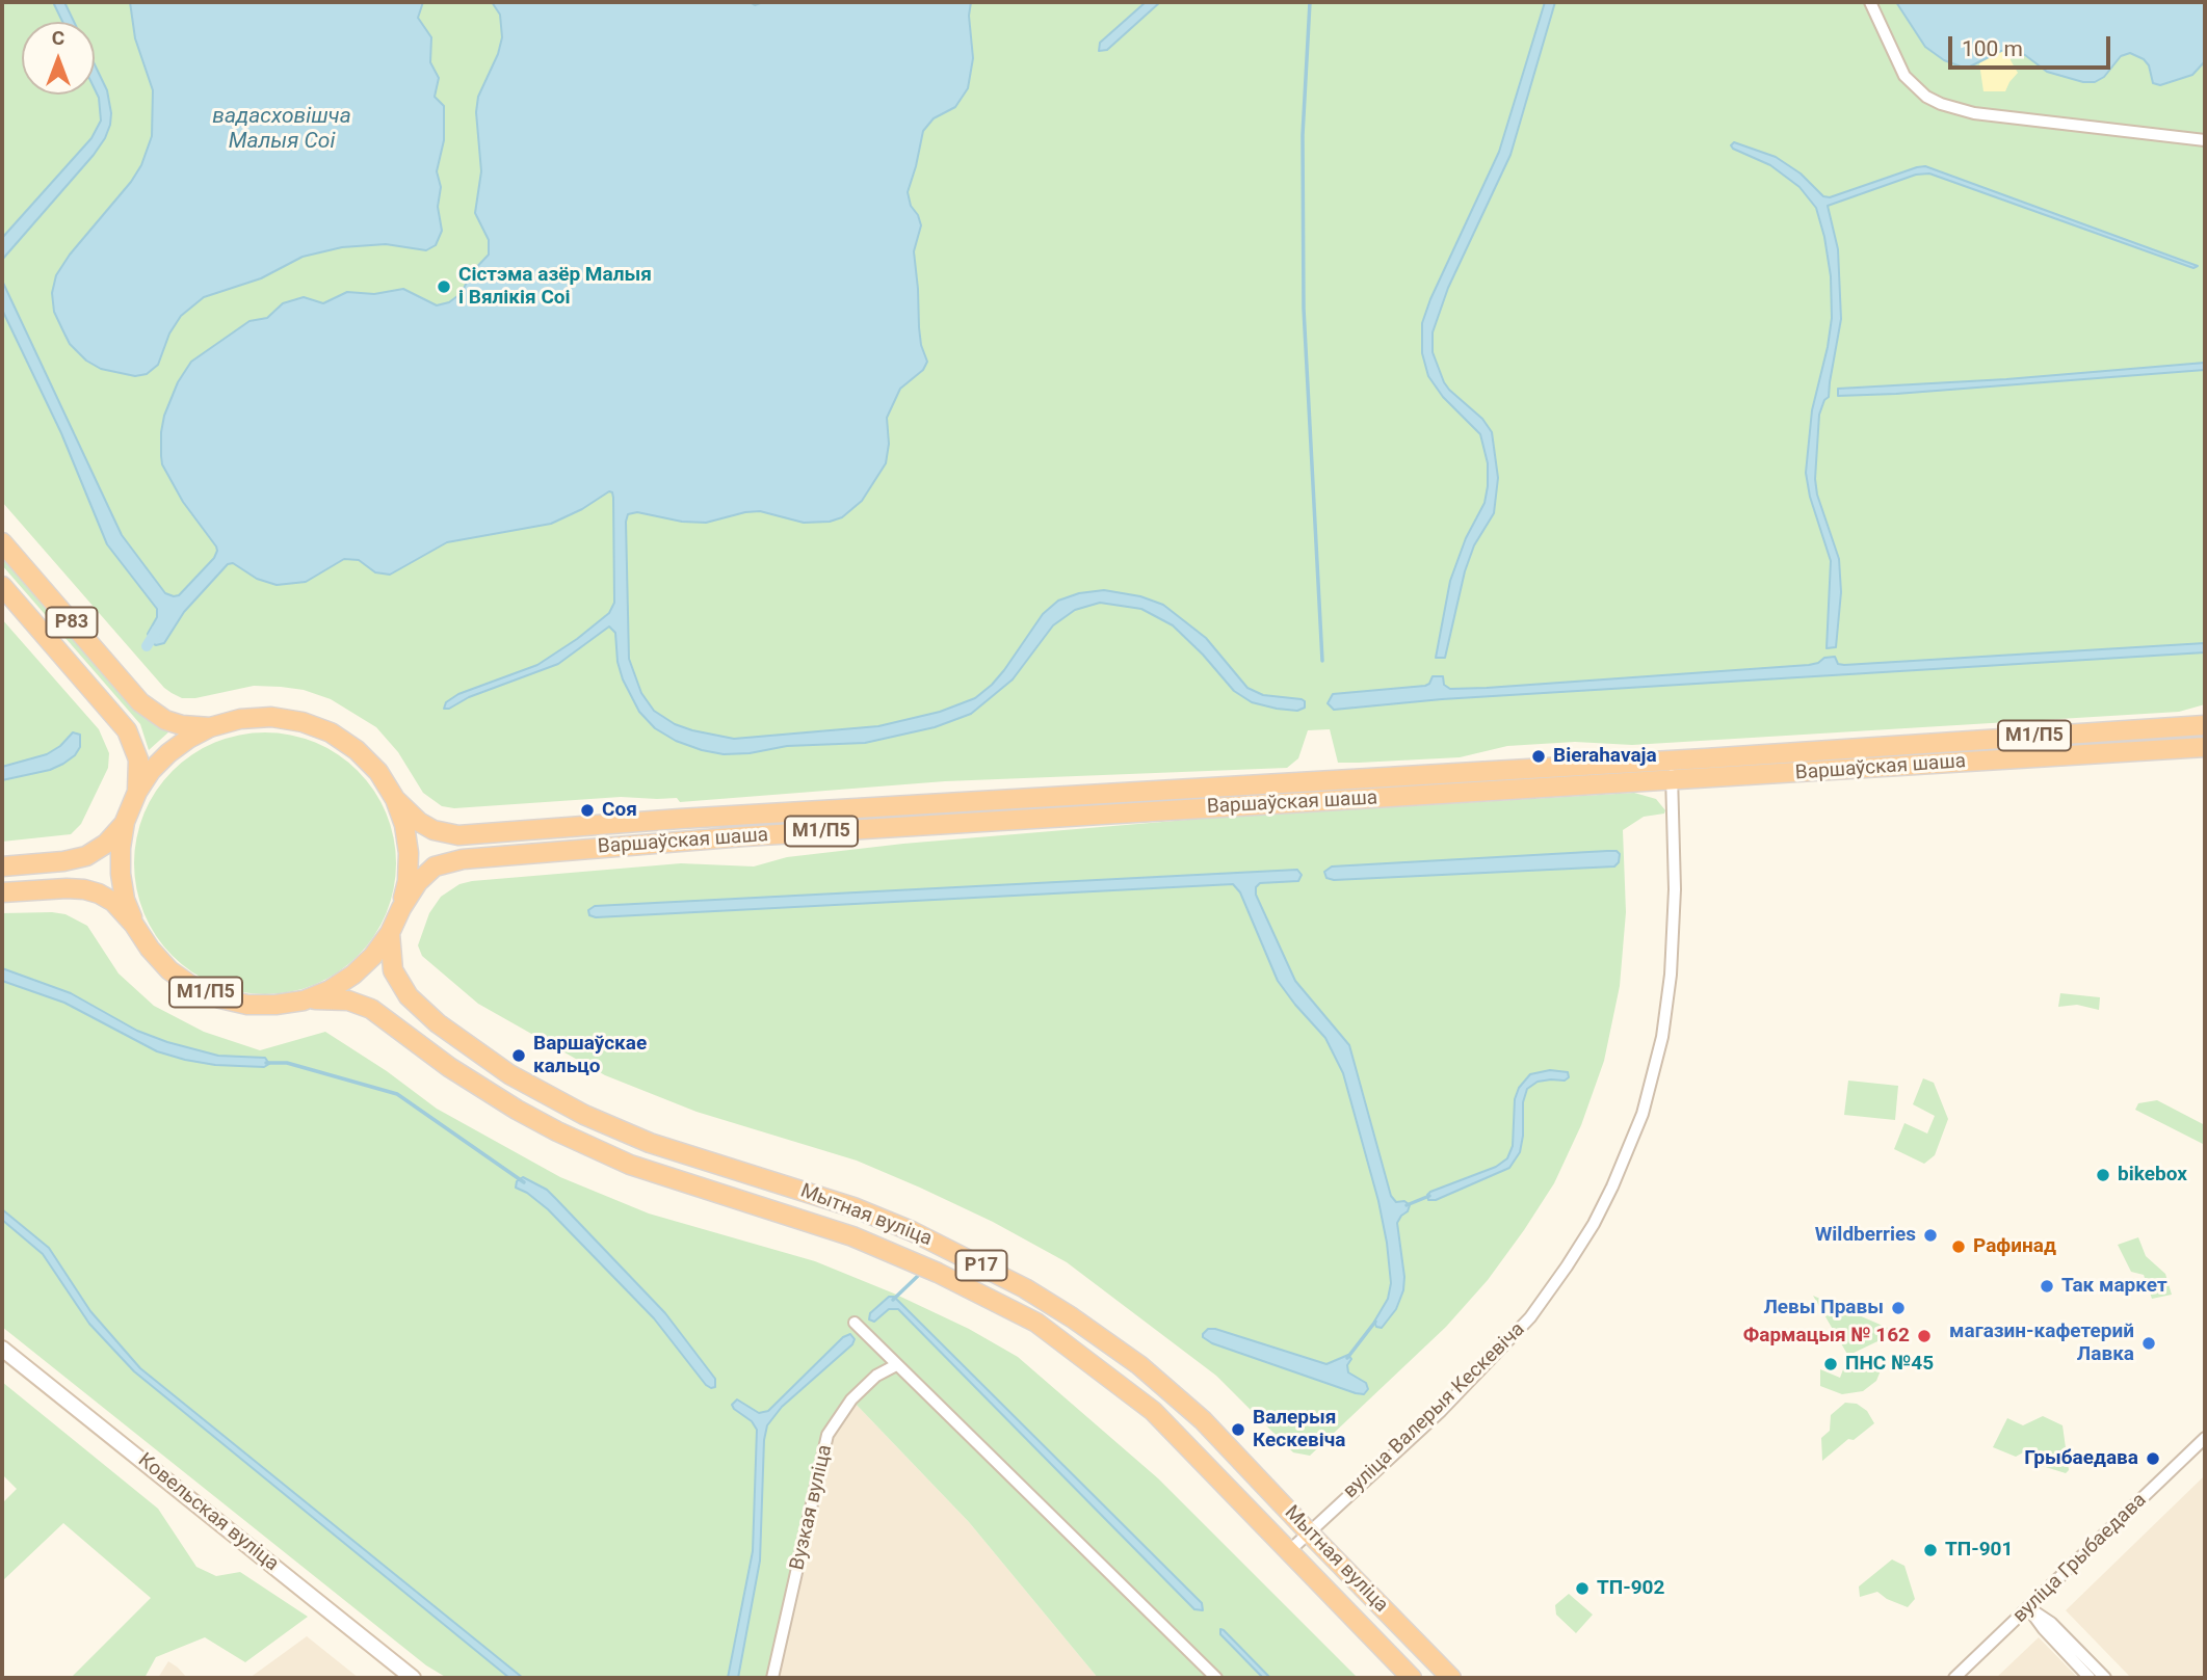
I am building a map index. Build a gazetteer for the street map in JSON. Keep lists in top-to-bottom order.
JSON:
{
  "streets": {
    "highway": [
      "Р83",
      "М1/П5",
      "Варшаўская шаша",
      "Мытная вуліца",
      "Р17"
    ],
    "main road": ["Ковельская вуліца"],
    "street": ["вуліца Валерыя Кескевіча", "Вузкая вуліца", "вуліца Грыбаедава"]
  },
  "crossings": [
    ["Р83", "Варшаўская шаша"],
    ["Варшаўская шаша", "Мытная вуліца"],
    ["Варшаўская шаша", "вуліца Валерыя Кескевіча"],
    ["Мытная вуліца", "вуліца Валерыя Кескевіча"]
  ],
  "water": ["вадасховішча Малыя Соі"],
  "places": [
    "Сістэма азёр Малыя і Вялікія Соі",
    "Bierahavaja",
    "Соя",
    "Варшаўскае кальцо",
    "bikebox",
    "Wildberries",
    "Рафинад",
    "Так маркет",
    "Левы Правы",
    "Фармацыя № 162",
    "магазин-кафетерий Лавка",
    "ПНС №45",
    "Валерыя Кескевіча",
    "Грыбаедава",
    "ТП-901",
    "ТП-902"
  ],
  "scale_bar": "100 m",
  "north": "top"
}
